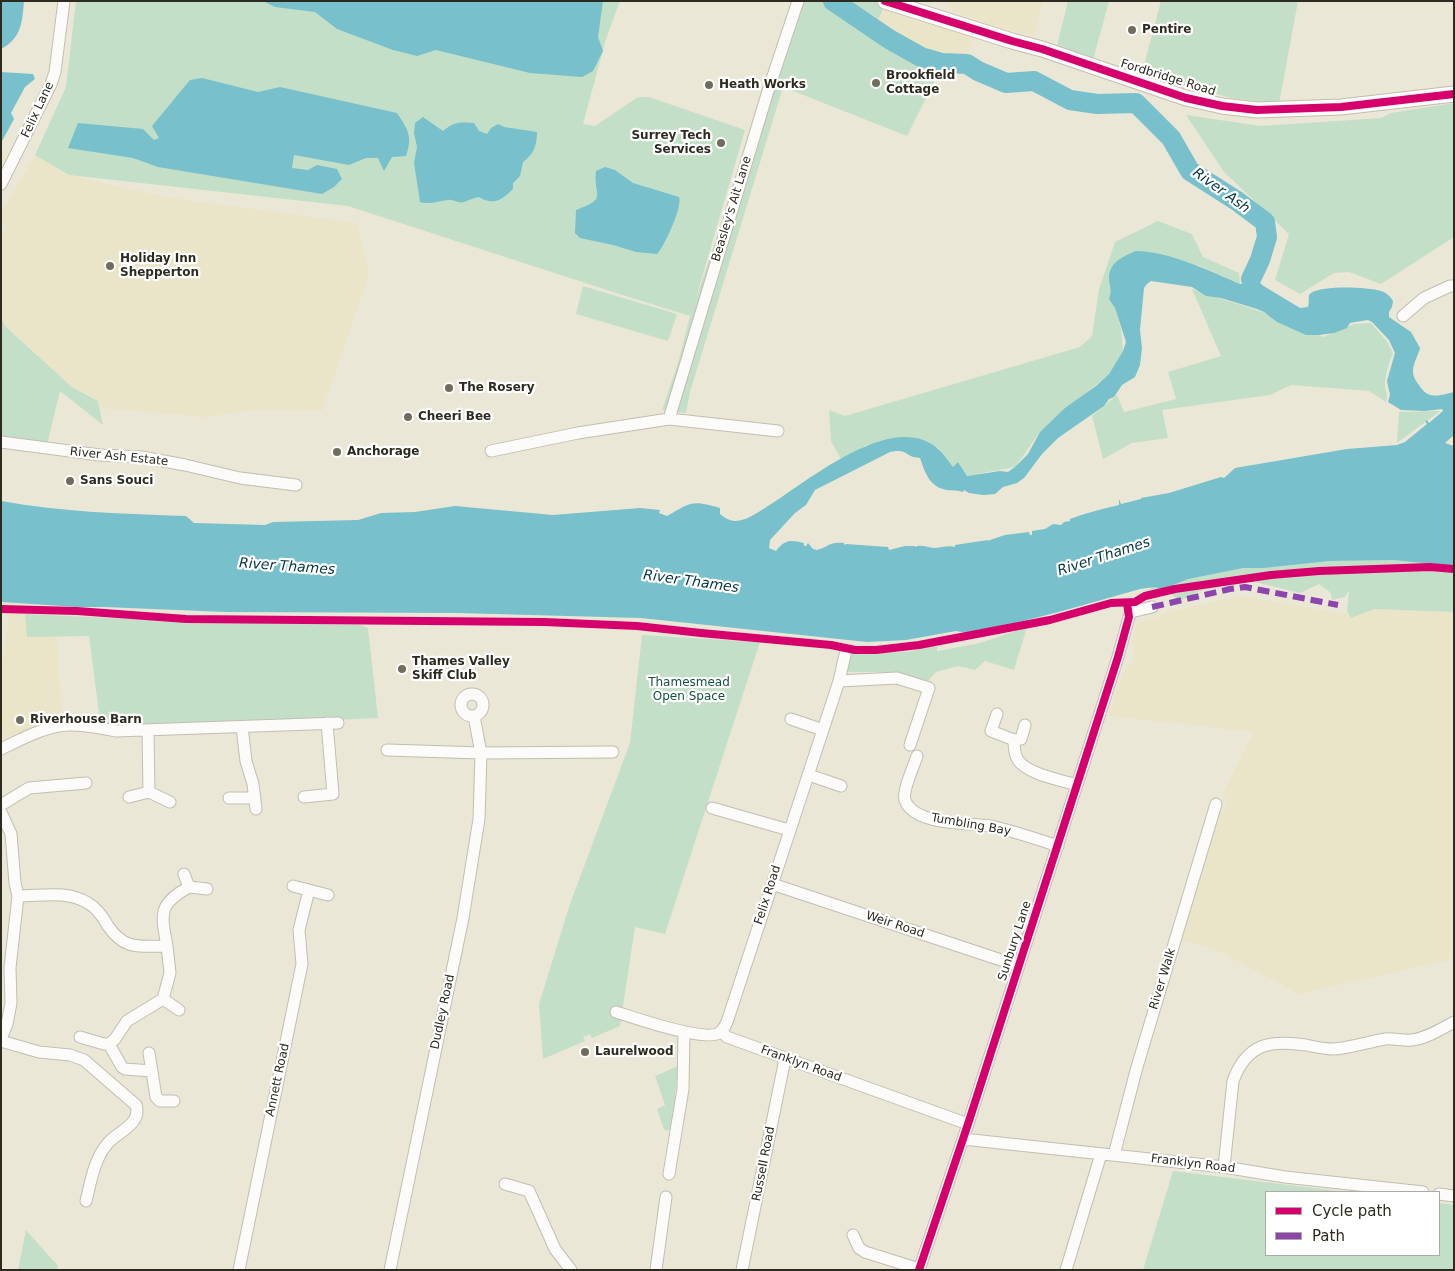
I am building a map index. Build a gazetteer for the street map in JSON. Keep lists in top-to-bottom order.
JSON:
{
  "streets": {
    "street": [
      "Fordbridge Road",
      "Felix Lane",
      "Beasley's Ait Lane",
      "River Ash Estate",
      "Tumbling Bay",
      "Felix Road",
      "Weir Road",
      "Sunbury Lane",
      "River Walk",
      "Dudley Road",
      "Franklyn Road",
      "Annett Road",
      "Russell Road"
    ]
  },
  "crossings": [
    ["Tumbling Bay", "Sunbury Lane"],
    ["Felix Road", "Weir Road"],
    ["Felix Road", "Franklyn Road"],
    ["Weir Road", "Sunbury Lane"],
    ["Sunbury Lane", "Franklyn Road"],
    ["River Walk", "Franklyn Road"],
    ["Franklyn Road", "Russell Road"]
  ],
  "water": ["River Ash", "River Thames"],
  "parks": ["Thamesmead Open Space"],
  "places": [
    "Pentire",
    "Brookfield Cottage",
    "Heath Works",
    "Surrey Tech Services",
    "Holiday Inn Shepperton",
    "The Rosery",
    "Cheeri Bee",
    "Anchorage",
    "Sans Souci",
    "Thames Valley Skiff Club",
    "Riverhouse Barn",
    "Laurelwood"
  ],
  "legend": ["Cycle path", "Path"]
}
